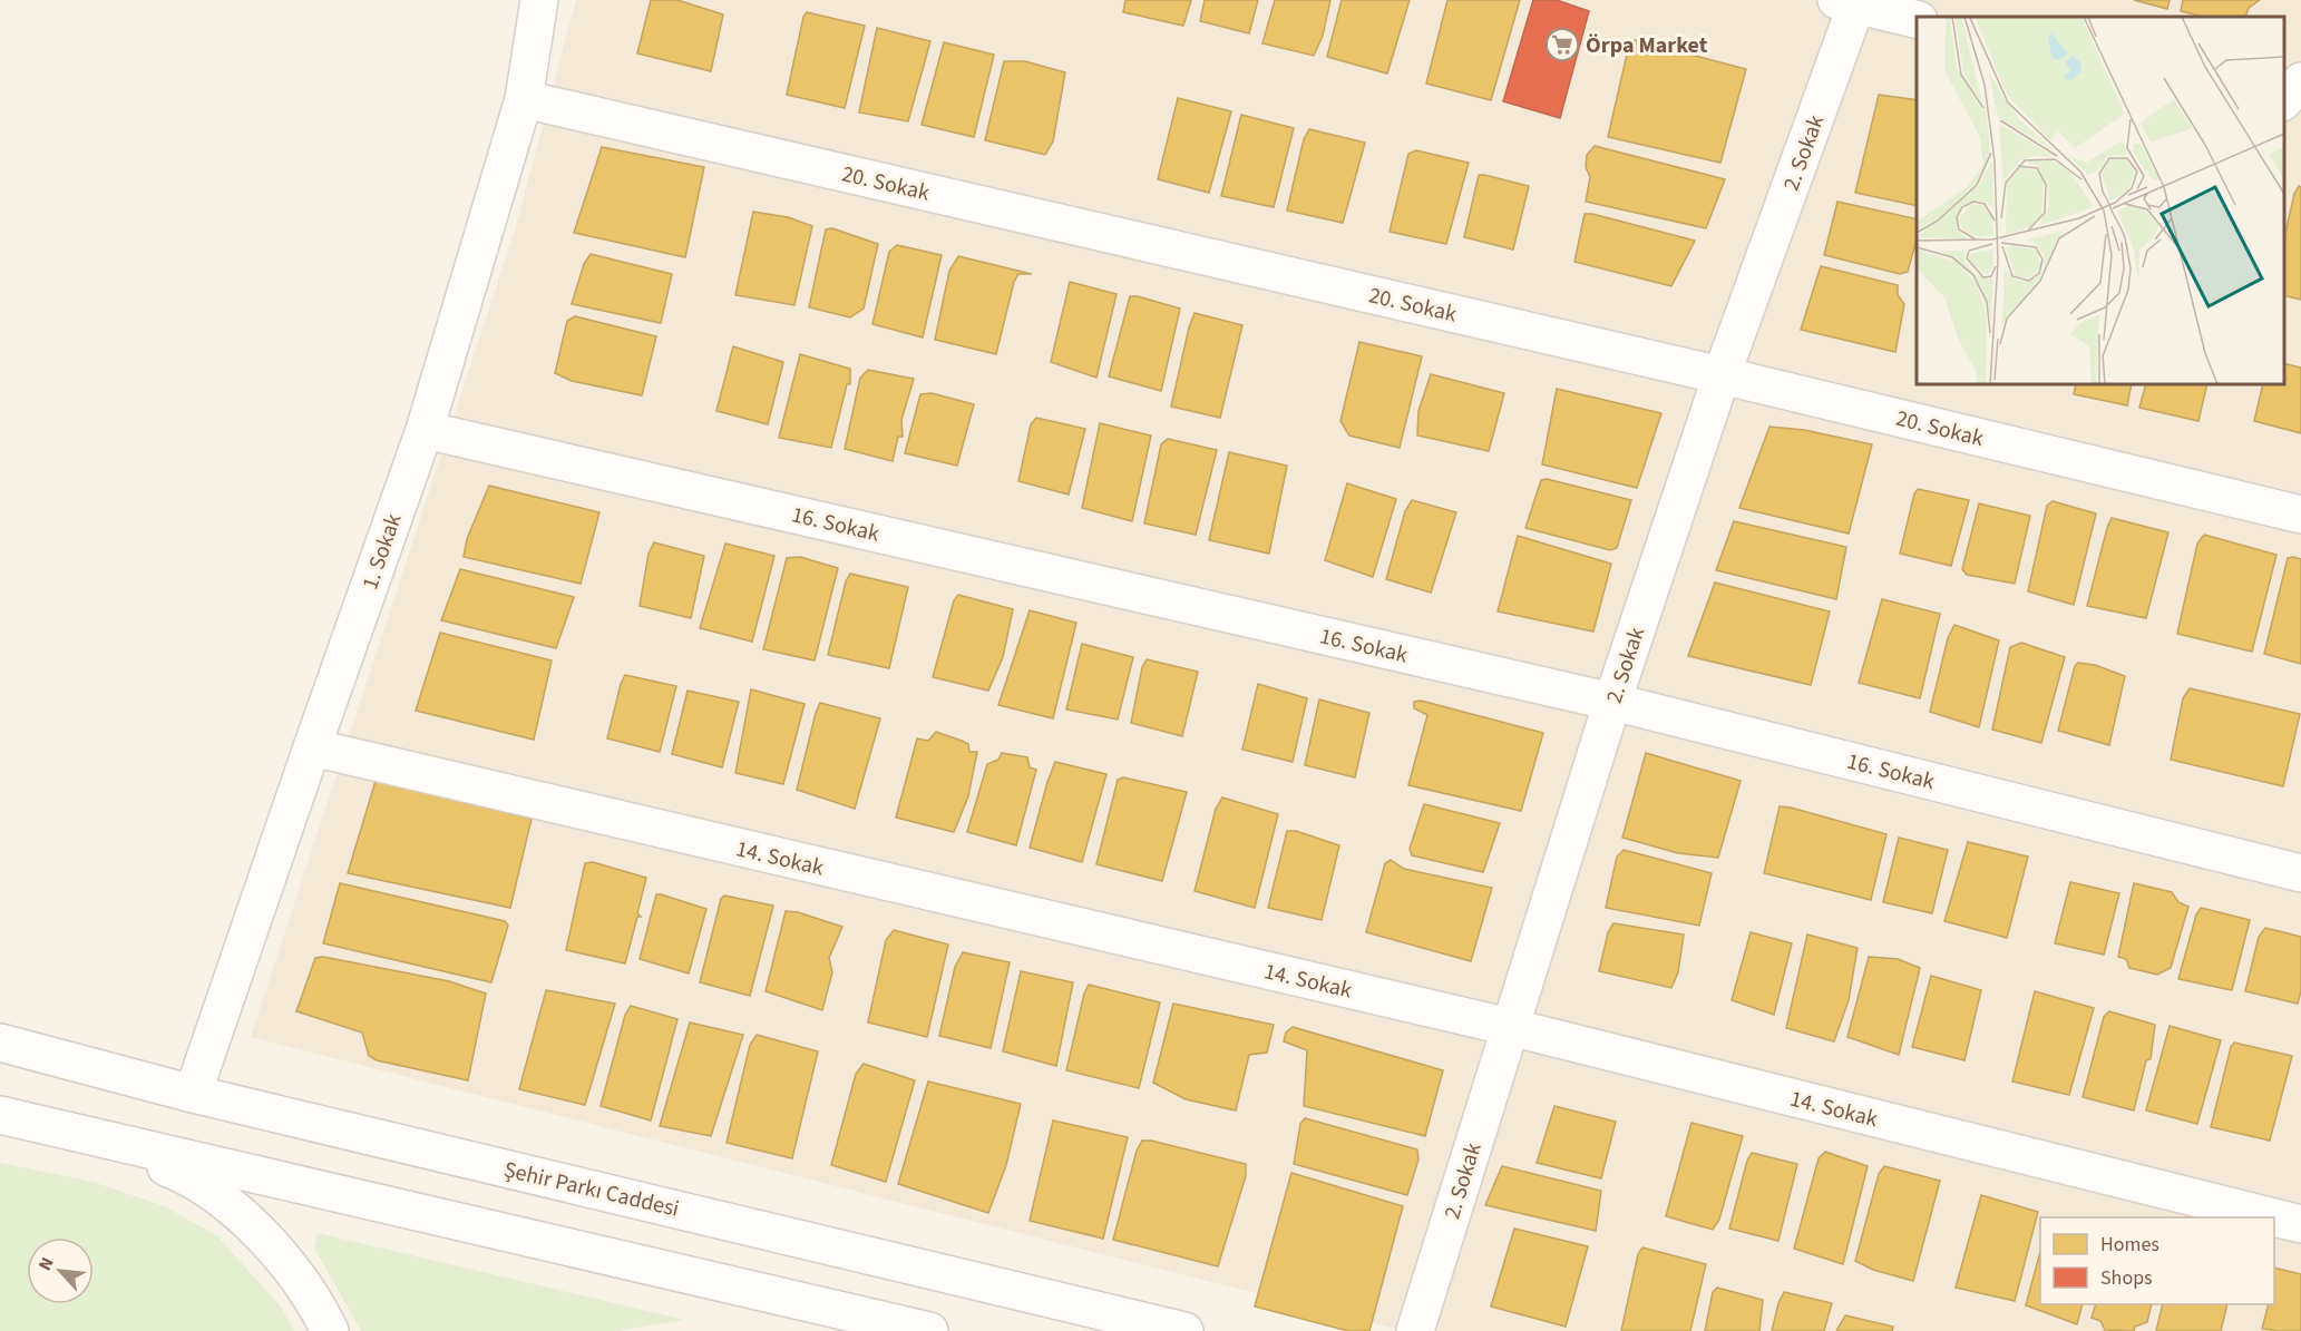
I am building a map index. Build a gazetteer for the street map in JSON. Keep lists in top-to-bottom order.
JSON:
{
  "streets": {
    "street": [
      "2. Sokak",
      "20. Sokak",
      "16. Sokak",
      "1. Sokak",
      "14. Sokak",
      "Şehir Parkı Caddesi"
    ]
  },
  "crossings": [
    ["2. Sokak", "20. Sokak"],
    ["2. Sokak", "16. Sokak"],
    ["2. Sokak", "14. Sokak"],
    ["20. Sokak", "1. Sokak"],
    ["16. Sokak", "1. Sokak"],
    ["1. Sokak", "14. Sokak"],
    ["1. Sokak", "Şehir Parkı Caddesi"]
  ],
  "places": {
    "supermarket": ["Örpa Market"]
  },
  "legend": ["Homes", "Shops"],
  "north": "top left"
}
